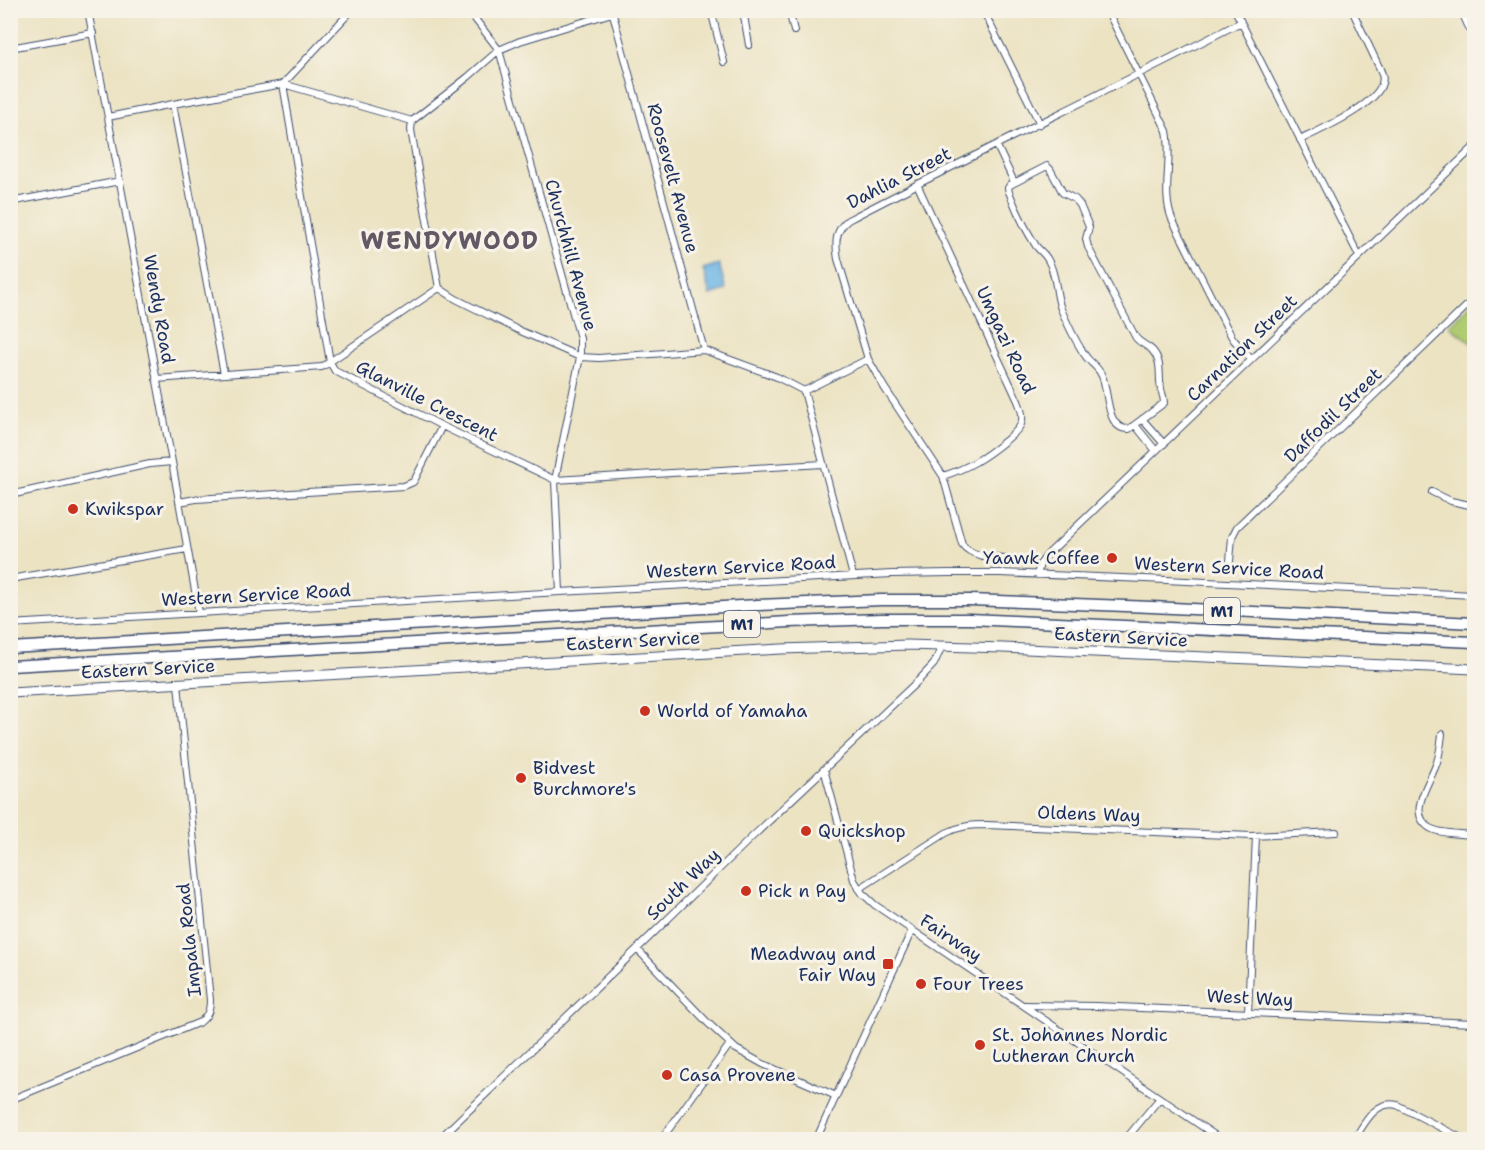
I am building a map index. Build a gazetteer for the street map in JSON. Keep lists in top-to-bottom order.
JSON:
{
  "streets": {
    "highway": ["M1"],
    "main road": ["Eastern Service"],
    "street": [
      "Roosevelt Avenue",
      "Dahlia Street",
      "Churchhill Avenue",
      "Wendy Road",
      "Umgazi Road",
      "Carnation Street",
      "Glanville Crescent",
      "Daffodil Street",
      "Western Service Road",
      "Oldens Way",
      "South Way",
      "Fairway",
      "Impala Road",
      "West Way"
    ]
  },
  "crossings": [
    ["Dahlia Street", "Umgazi Road"],
    ["Churchhill Avenue", "Glanville Crescent"],
    ["Churchhill Avenue", "Western Service Road"],
    ["Wendy Road", "Western Service Road"],
    ["Carnation Street", "Western Service Road"],
    ["Eastern Service", "South Way"],
    ["Eastern Service", "Impala Road"],
    ["Oldens Way", "Fairway"],
    ["South Way", "Fairway"],
    ["Fairway", "West Way"]
  ],
  "districts": ["WENDYWOOD"],
  "places": {
    "other": [
      "Kwikspar",
      "Yaawk Coffee",
      "World of Yamaha",
      "Bidvest Burchmore's",
      "Quickshop",
      "Pick n Pay",
      "Four Trees",
      "St. Johannes Nordic Lutheran Church",
      "Casa Provene"
    ],
    "transit": ["Meadway and Fair Way"]
  }
}
